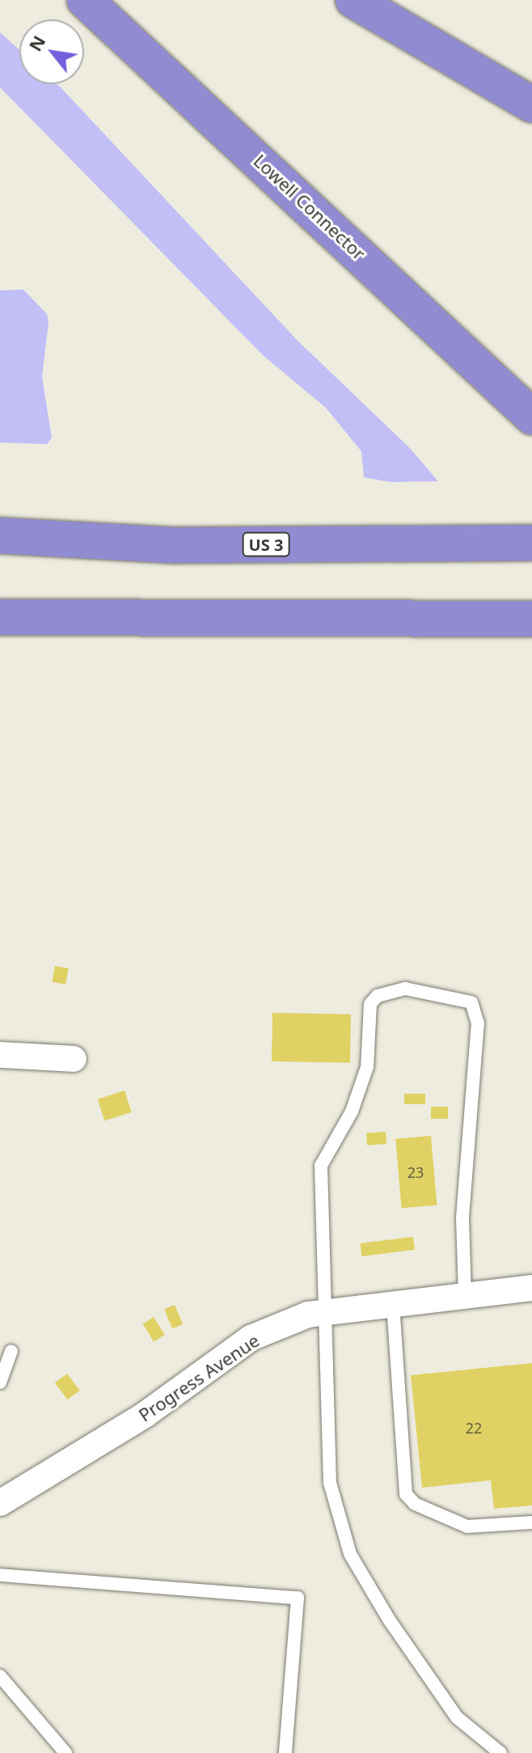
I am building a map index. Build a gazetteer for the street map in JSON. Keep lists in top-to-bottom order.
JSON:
{
  "streets": {
    "highway": ["Lowell Connector", "US 3"],
    "street": ["Progress Avenue"]
  },
  "house_numbers": ["23", "22"],
  "north": "top left"
}
